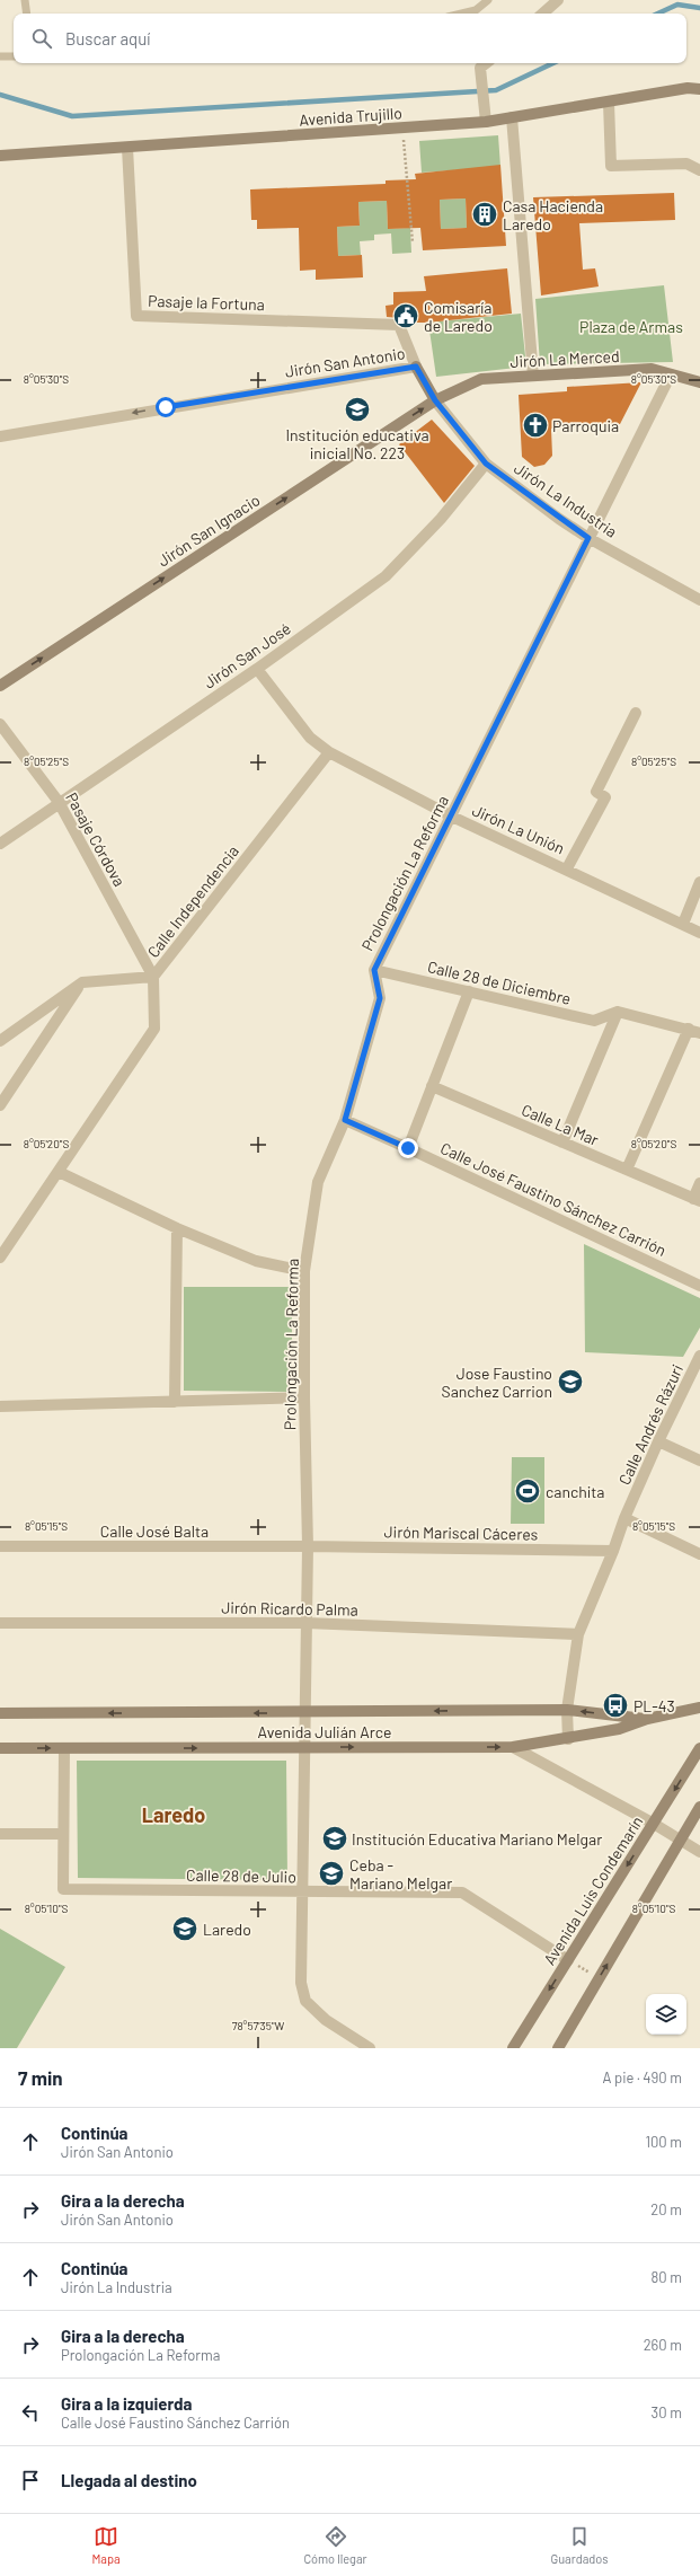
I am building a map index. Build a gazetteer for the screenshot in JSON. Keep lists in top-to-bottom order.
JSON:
{
  "streets": {
    "street": [
      "Avenida Trujillo",
      "Pasaje la Fortuna",
      "Jirón La Merced",
      "Jirón San Antonio",
      "Jirón La Industria",
      "Jirón San Ignacio",
      "Jirón San José",
      "Jirón La Unión",
      "Pasaje Córdova",
      "Prolongación La Reforma",
      "Calle Independencia",
      "Calle 28 de Diciembre",
      "Calle La Mar",
      "Calle José Faustino Sánchez Carrión",
      "Calle Andrés Rázuri",
      "Calle José Balta",
      "Jirón Mariscal Cáceres",
      "Jirón Ricardo Palma",
      "Avenida Julián Arce",
      "Calle 28 de Julio",
      "Avenida Luis Condemarín"
    ]
  },
  "crossings": [
    ["Avenida Trujillo", "Pasaje la Fortuna"],
    ["Pasaje la Fortuna", "Jirón San Antonio"],
    ["Jirón La Merced", "Jirón San Antonio"],
    ["Jirón La Merced", "Jirón La Industria"],
    ["Jirón La Merced", "Jirón San Ignacio"],
    ["Jirón La Merced", "Prolongación La Reforma"],
    ["Jirón San Antonio", "Jirón La Industria"],
    ["Jirón San Antonio", "Jirón San Ignacio"],
    ["Jirón La Industria", "Jirón San Ignacio"],
    ["Jirón La Industria", "Jirón San José"],
    ["Jirón La Industria", "Prolongación La Reforma"],
    ["Jirón San José", "Jirón La Unión"],
    ["Jirón San José", "Pasaje Córdova"],
    ["Jirón La Unión", "Prolongación La Reforma"],
    ["Jirón La Unión", "Calle Independencia"],
    ["Pasaje Córdova", "Calle Independencia"],
    ["Prolongación La Reforma", "Calle 28 de Diciembre"],
    ["Prolongación La Reforma", "Calle José Faustino Sánchez Carrión"],
    ["Prolongación La Reforma", "Calle José Balta"],
    ["Prolongación La Reforma", "Jirón Mariscal Cáceres"],
    ["Prolongación La Reforma", "Jirón Ricardo Palma"],
    ["Prolongación La Reforma", "Avenida Julián Arce"],
    ["Prolongación La Reforma", "Calle 28 de Julio"],
    ["Calle Andrés Rázuri", "Jirón Mariscal Cáceres"],
    ["Calle Andrés Rázuri", "Jirón Ricardo Palma"],
    ["Calle Andrés Rázuri", "Avenida Julián Arce"],
    ["Calle José Balta", "Jirón Mariscal Cáceres"],
    ["Avenida Julián Arce", "Calle 28 de Julio"],
    ["Calle 28 de Julio", "Avenida Luis Condemarín"]
  ],
  "one_way": ["Jirón San Antonio", "Jirón San Ignacio"],
  "districts": ["Laredo"],
  "parks": ["Plaza de Armas"],
  "places": {
    "building": ["Casa Hacienda Laredo"],
    "public building": ["Comisaría de Laredo"],
    "school or university": [
      "Institución educativa inicial No. 223",
      "Jose Faustino Sanchez Carrion",
      "Institución Educativa Mariano Melgar",
      "Ceba - Mariano Melgar",
      "Laredo"
    ],
    "church": ["Parroquia"],
    "sports": ["canchita"],
    "bus stop": ["PL-43"]
  },
  "page": {
    "search": "Buscar aquí",
    "heading": ["7 min", "A pie · 490 m"],
    "list": [
      ["Continúa", "Jirón San Antonio", "100 m"],
      ["Gira a la derecha", "Jirón San Antonio", "20 m"],
      ["Continúa", "Jirón La Industria", "80 m"],
      ["Gira a la derecha", "Prolongación La Reforma", "260 m"],
      ["Gira a la izquierda", "Calle José Faustino Sánchez Carrión", "30 m"],
      "Llegada al destino"
    ],
    "nav": ["Mapa", "Cómo llegar", "Guardados"]
  },
  "coordinates": [
    "8°05'30\"S",
    "8°05'25\"S",
    "8°05'20\"S",
    "8°05'15\"S",
    "8°05'10\"S",
    "78°57'35\"W"
  ]
}
